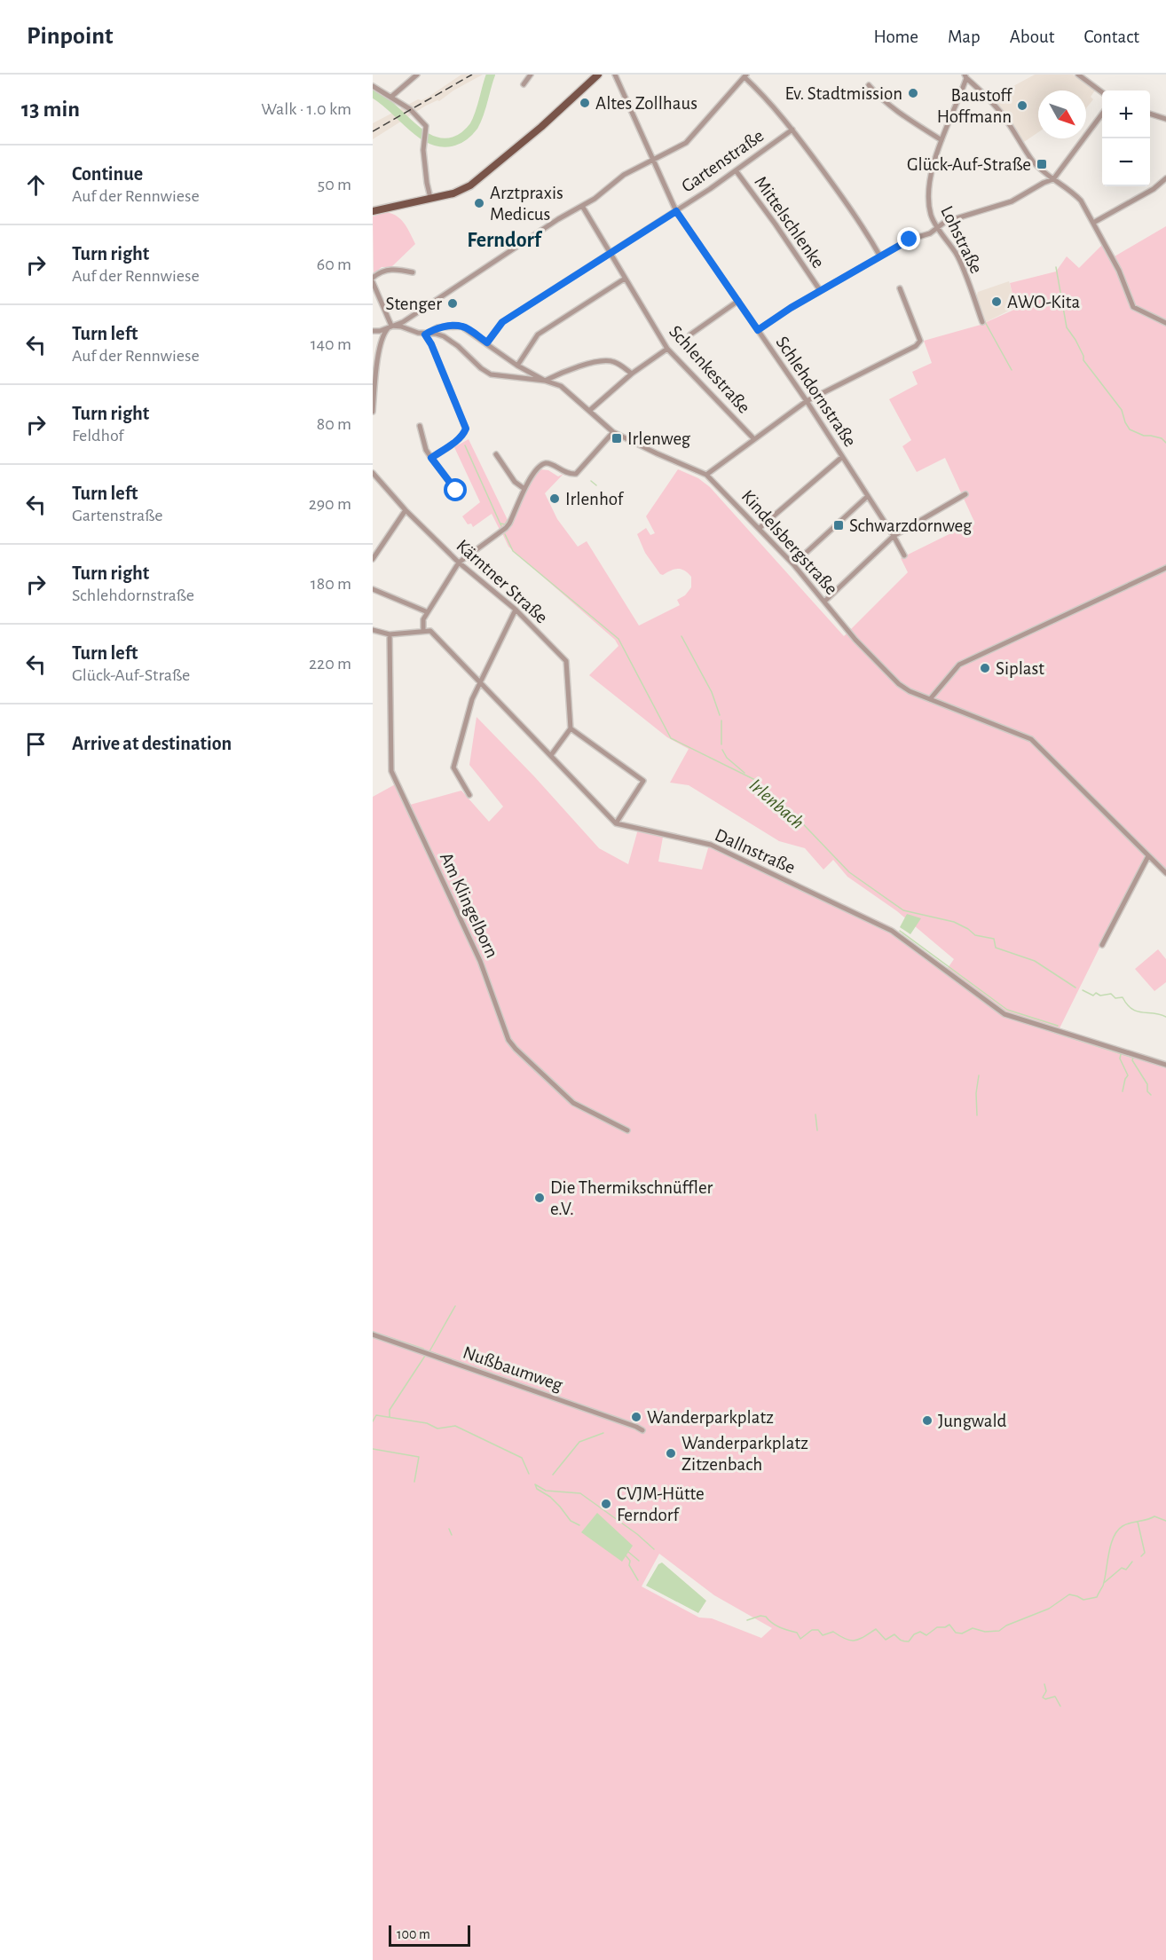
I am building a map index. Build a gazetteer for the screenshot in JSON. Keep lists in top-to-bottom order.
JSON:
{
  "streets": {
    "street": [
      "Gartenstraße",
      "Mittelschlenke",
      "Lohstraße",
      "Schlenkestraße",
      "Schlehdornstraße",
      "Kindelsbergstraße",
      "Kärntner Straße",
      "Dallnstraße",
      "Am Klingelborn",
      "Nußbaumweg"
    ]
  },
  "crossings": [
    ["Gartenstraße", "Mittelschlenke"],
    ["Gartenstraße", "Schlenkestraße"],
    ["Gartenstraße", "Schlehdornstraße"]
  ],
  "districts": ["Ferndorf"],
  "water": ["Irlenbach"],
  "places": {
    "other": [
      "Ev. Stadtmission",
      "Altes Zollhaus",
      "Baustoff Hoffmann",
      "Arztpraxis Medicus",
      "AWO-Kita",
      "Stenger",
      "Irlenhof",
      "Siplast",
      "Die Thermikschnüffler e.V.",
      "Wanderparkplatz",
      "Jungwald",
      "Wanderparkplatz Zitzenbach",
      "CVJM-Hütte Ferndorf"
    ],
    "transit": ["Glück-Auf-Straße", "Irlenweg", "Schwarzdornweg"]
  },
  "scale_bar": "100 m",
  "north": "bottom right",
  "page": {
    "header": "Pinpoint",
    "nav": [
      "Home",
      "Map",
      "About",
      "Contact"
    ],
    "heading": ["13 min", "Walk · 1.0 km"],
    "map_buttons": ["+", "−"],
    "list": [
      ["Continue", "Auf der Rennwiese", "50 m"],
      ["Turn right", "Auf der Rennwiese", "60 m"],
      ["Turn left", "Auf der Rennwiese", "140 m"],
      ["Turn right", "Feldhof", "80 m"],
      ["Turn left", "Gartenstraße", "290 m"],
      ["Turn right", "Schlehdornstraße", "180 m"],
      ["Turn left", "Glück-Auf-Straße", "220 m"],
      "Arrive at destination"
    ],
    "scale": "100 m"
  }
}
